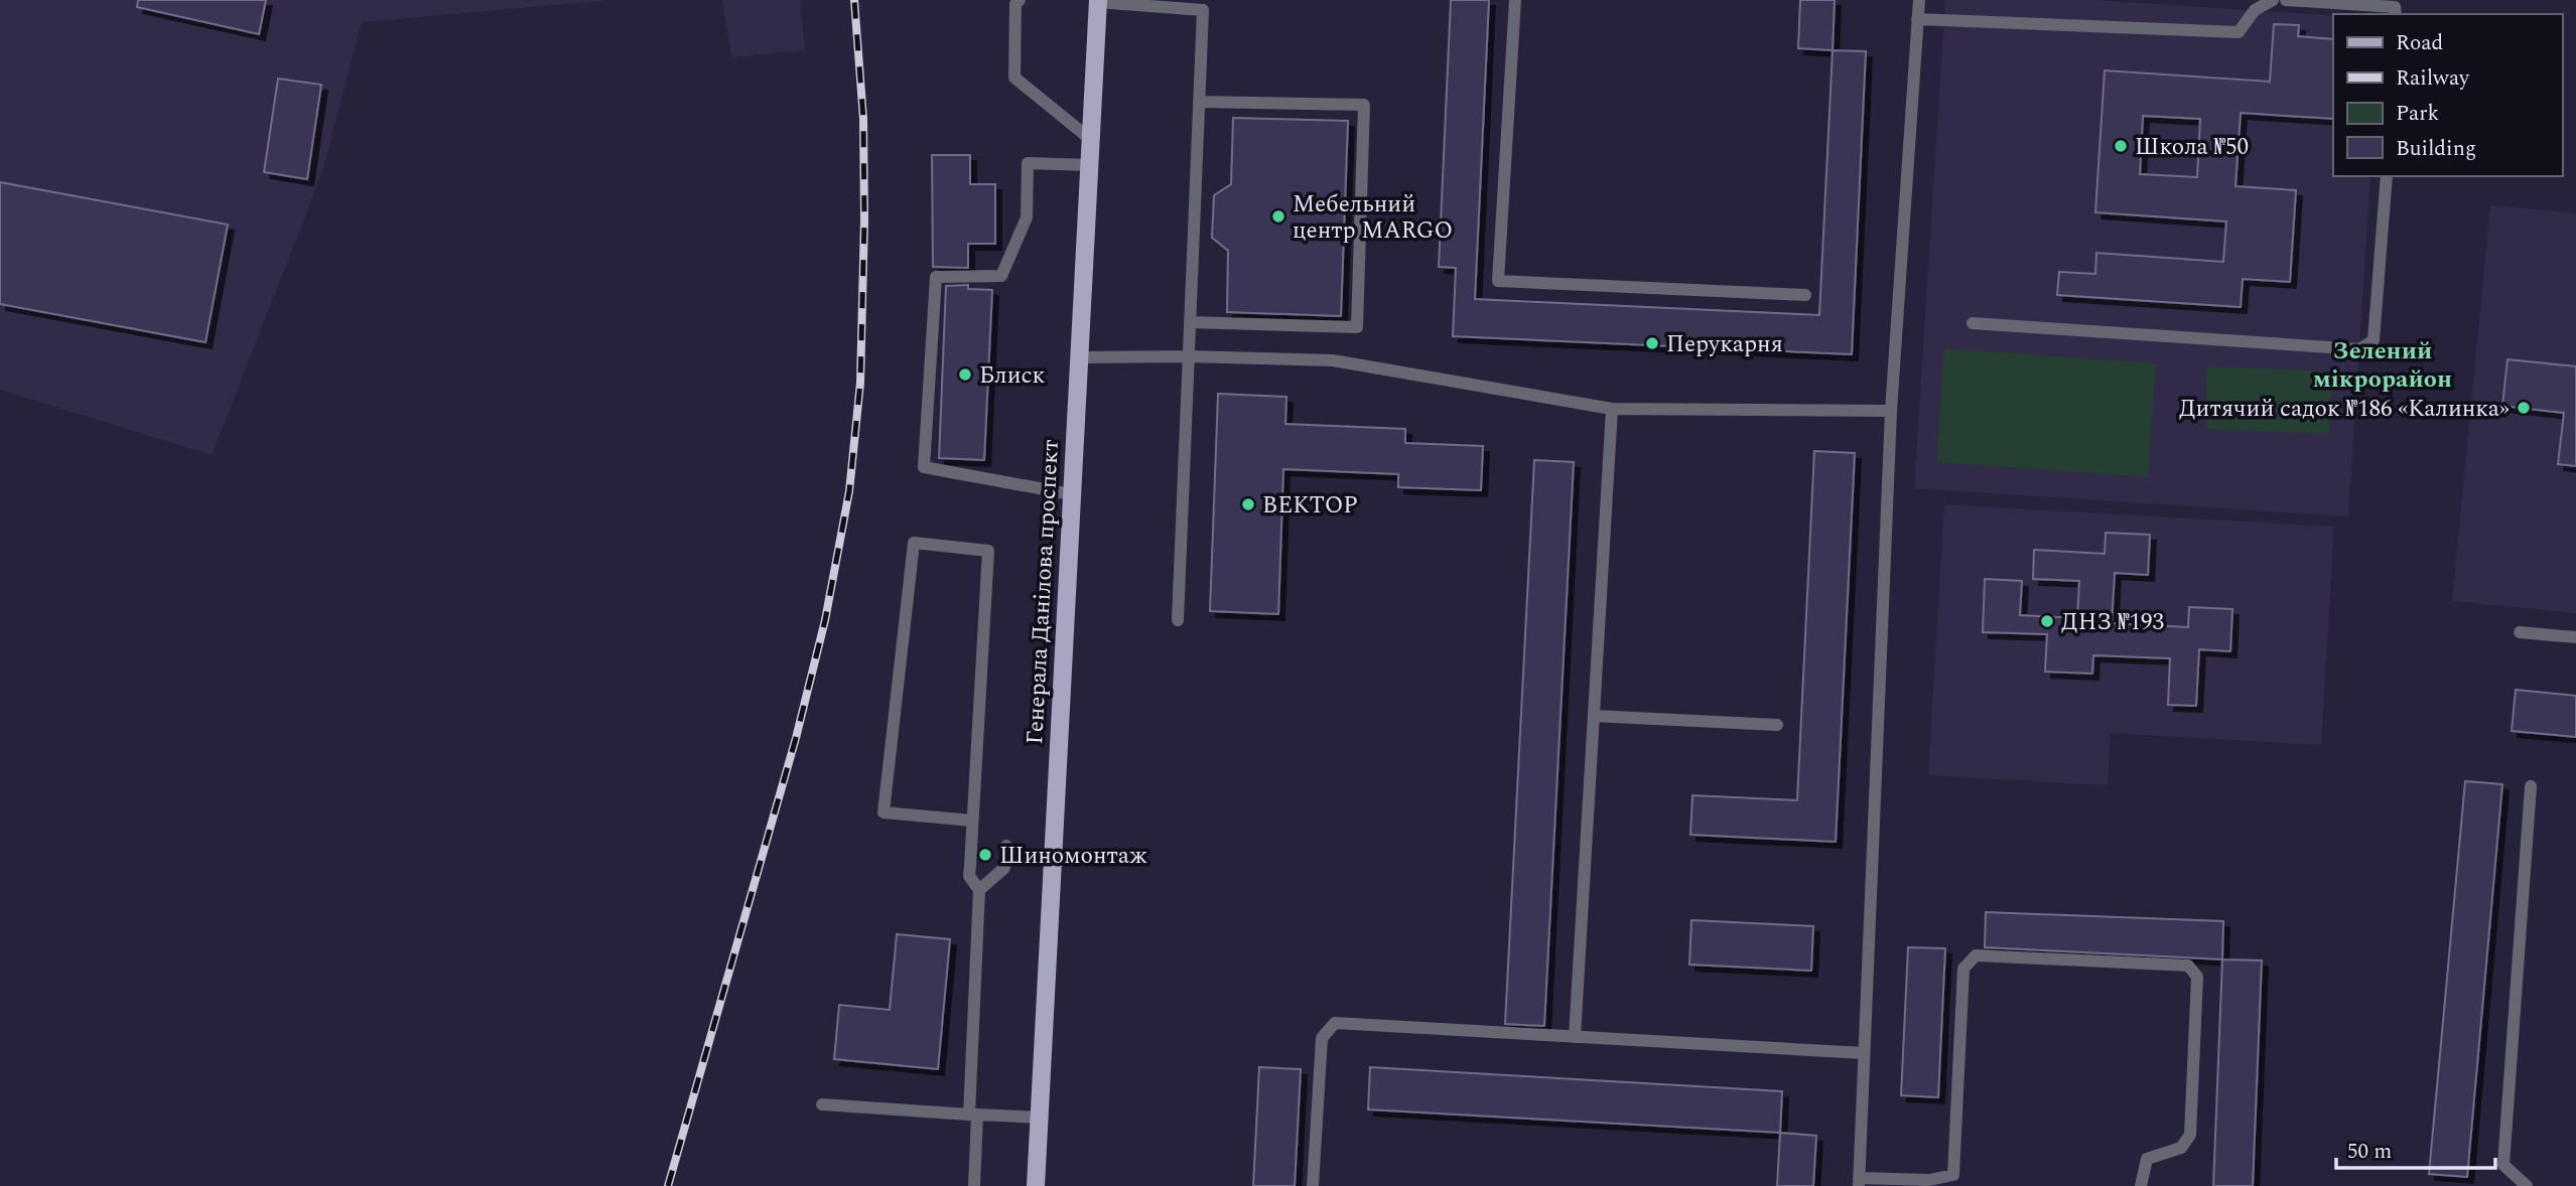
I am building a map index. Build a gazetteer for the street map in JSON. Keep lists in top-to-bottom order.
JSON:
{
  "streets": {
    "main road": ["Генерала Данілова проспект"]
  },
  "districts": ["Зелений мікрорайон"],
  "places": [
    "Школа №50",
    "Мебельний центр MARGO",
    "Перукарня",
    "Блиск",
    "Дитячий садок №186 «Калинка»",
    "ВЕКТОР",
    "ДНЗ №193",
    "Шиномонтаж"
  ],
  "legend": [
    "Road",
    "Railway",
    "Park",
    "Building"
  ],
  "scale_bar": "50 m"
}
